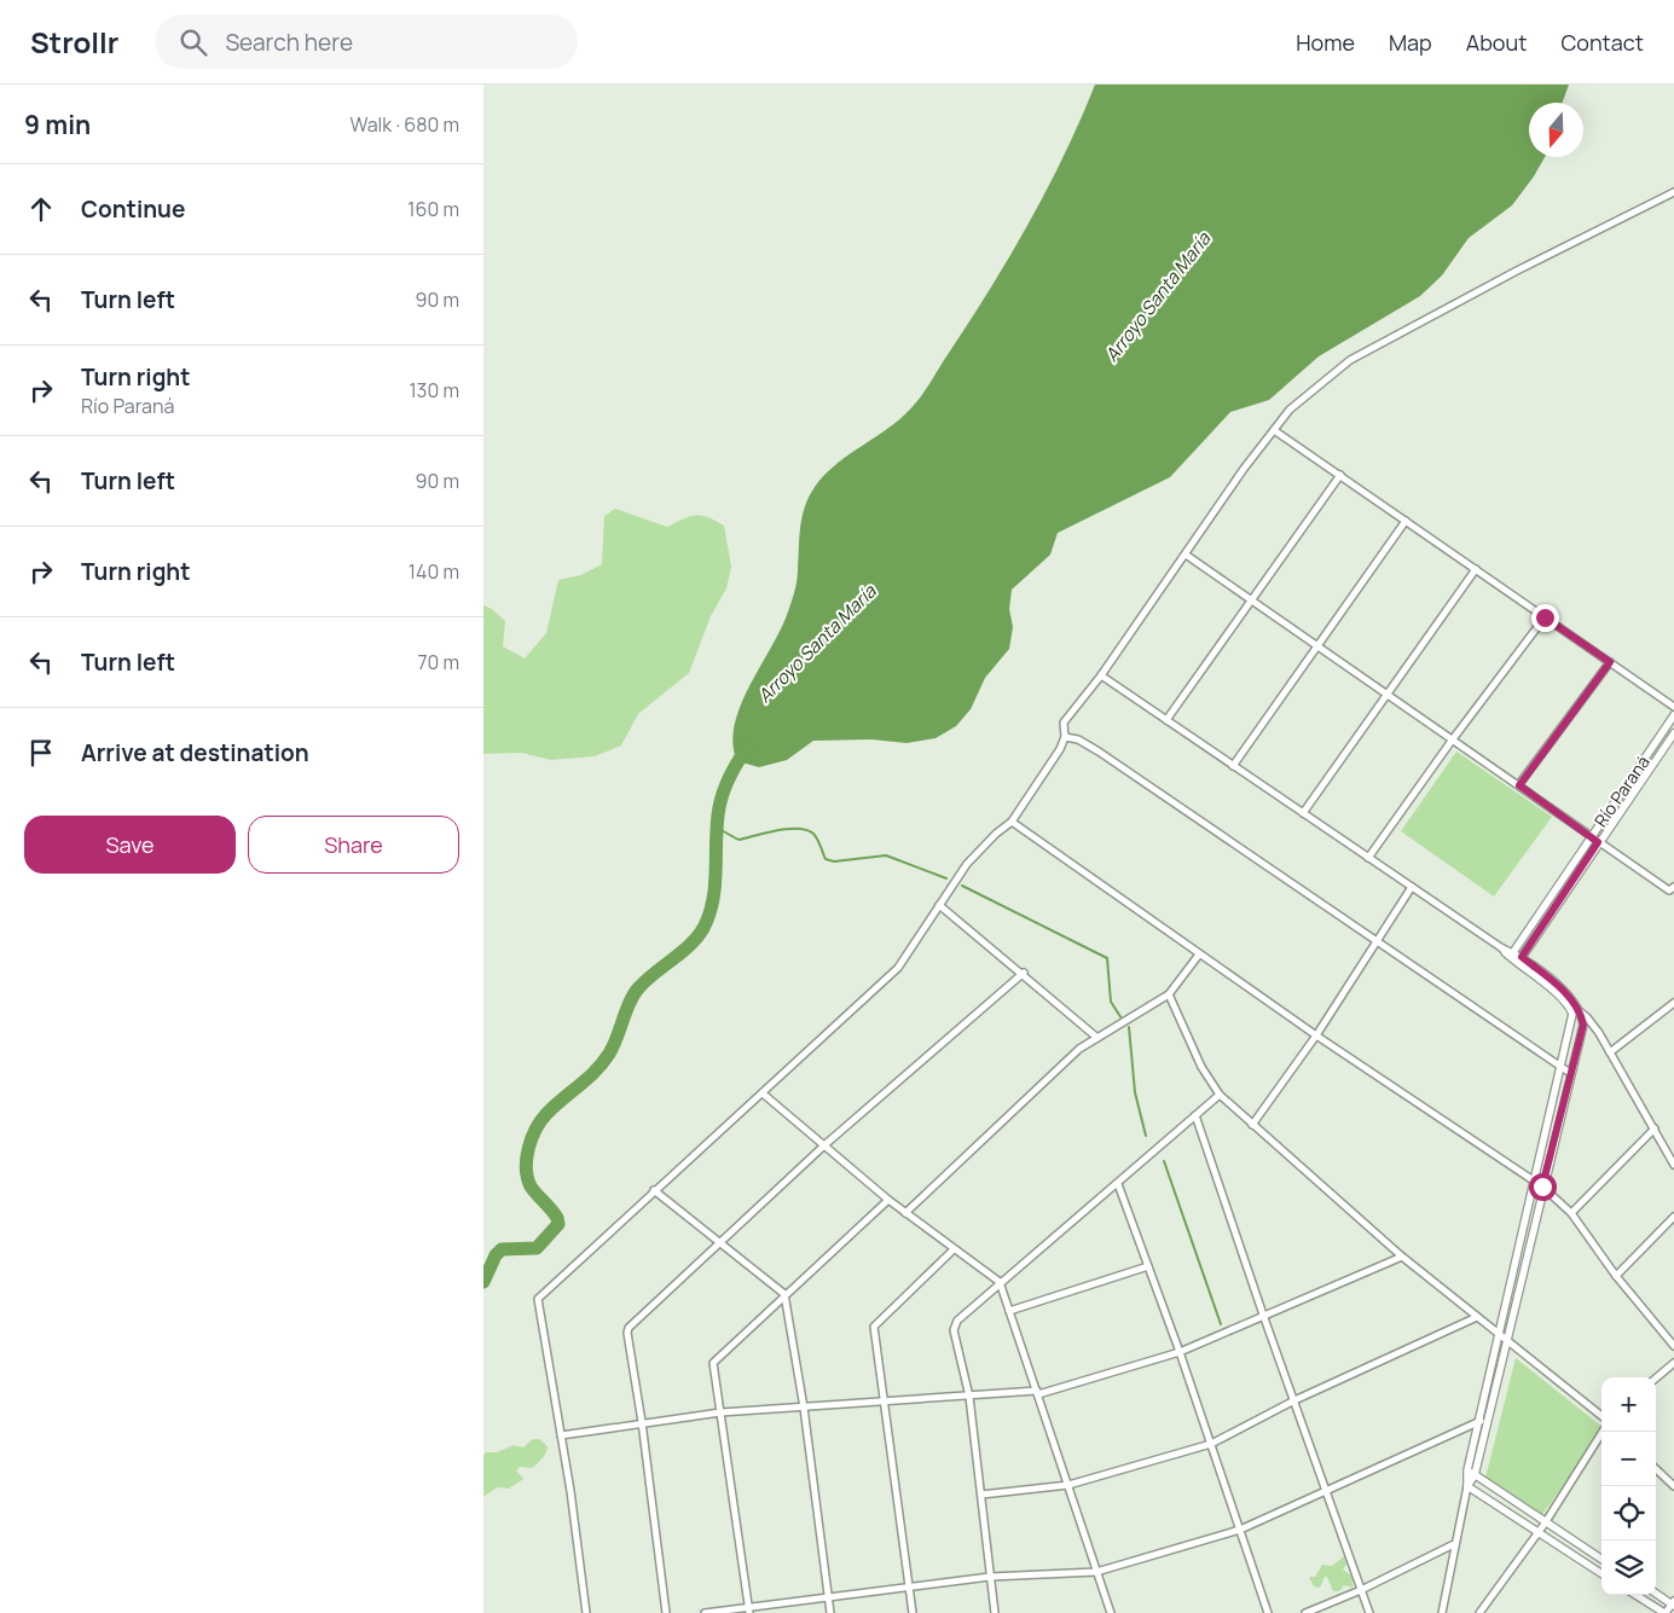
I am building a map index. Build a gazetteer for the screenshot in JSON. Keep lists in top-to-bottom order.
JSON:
{
  "streets": {
    "street": ["Río Paraná"]
  },
  "water": ["Arroyo Santa María"],
  "north": "bottom",
  "page": {
    "header": "Strollr",
    "search": "Search here",
    "nav": [
      "Home",
      "Map",
      "About",
      "Contact"
    ],
    "heading": ["9 min", "Walk · 680 m"],
    "list": [
      ["Continue", "160 m"],
      ["Turn left", "90 m"],
      ["Turn right", "Río Paraná", "130 m"],
      ["Turn left", "90 m"],
      ["Turn right", "140 m"],
      ["Turn left", "70 m"],
      "Arrive at destination"
    ],
    "buttons": ["Save", "Share"],
    "map_buttons": ["+", "−"]
  }
}
